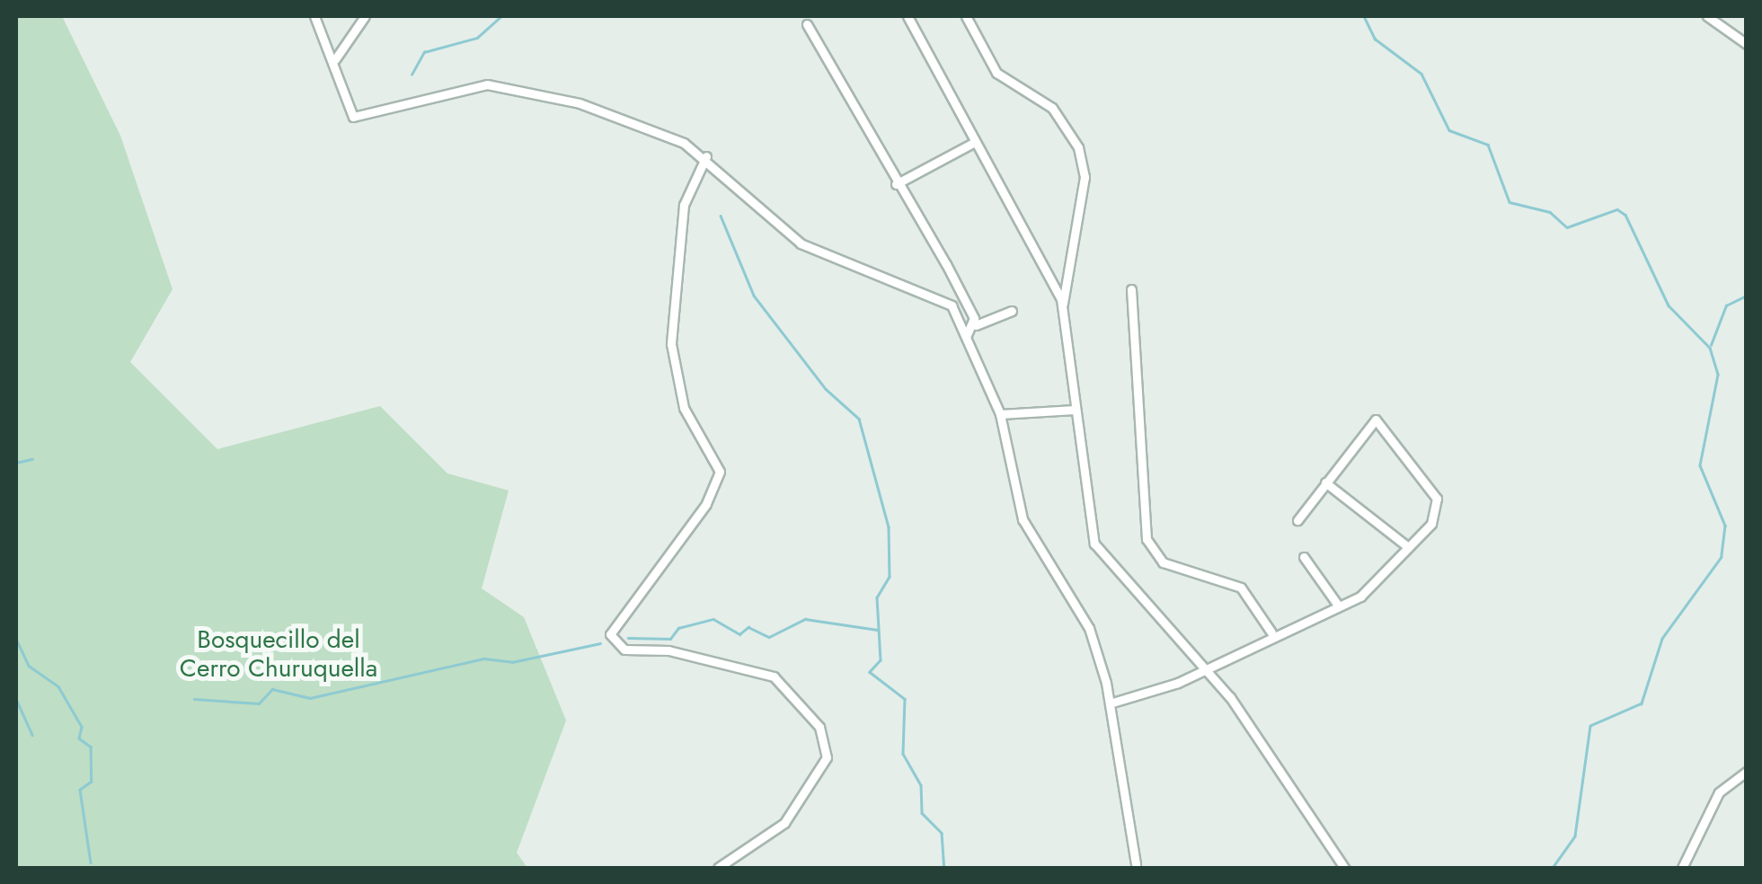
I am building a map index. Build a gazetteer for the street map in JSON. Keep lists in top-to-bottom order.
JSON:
{
  "parks": ["Bosquecillo del Cerro Churuquella"]
}
